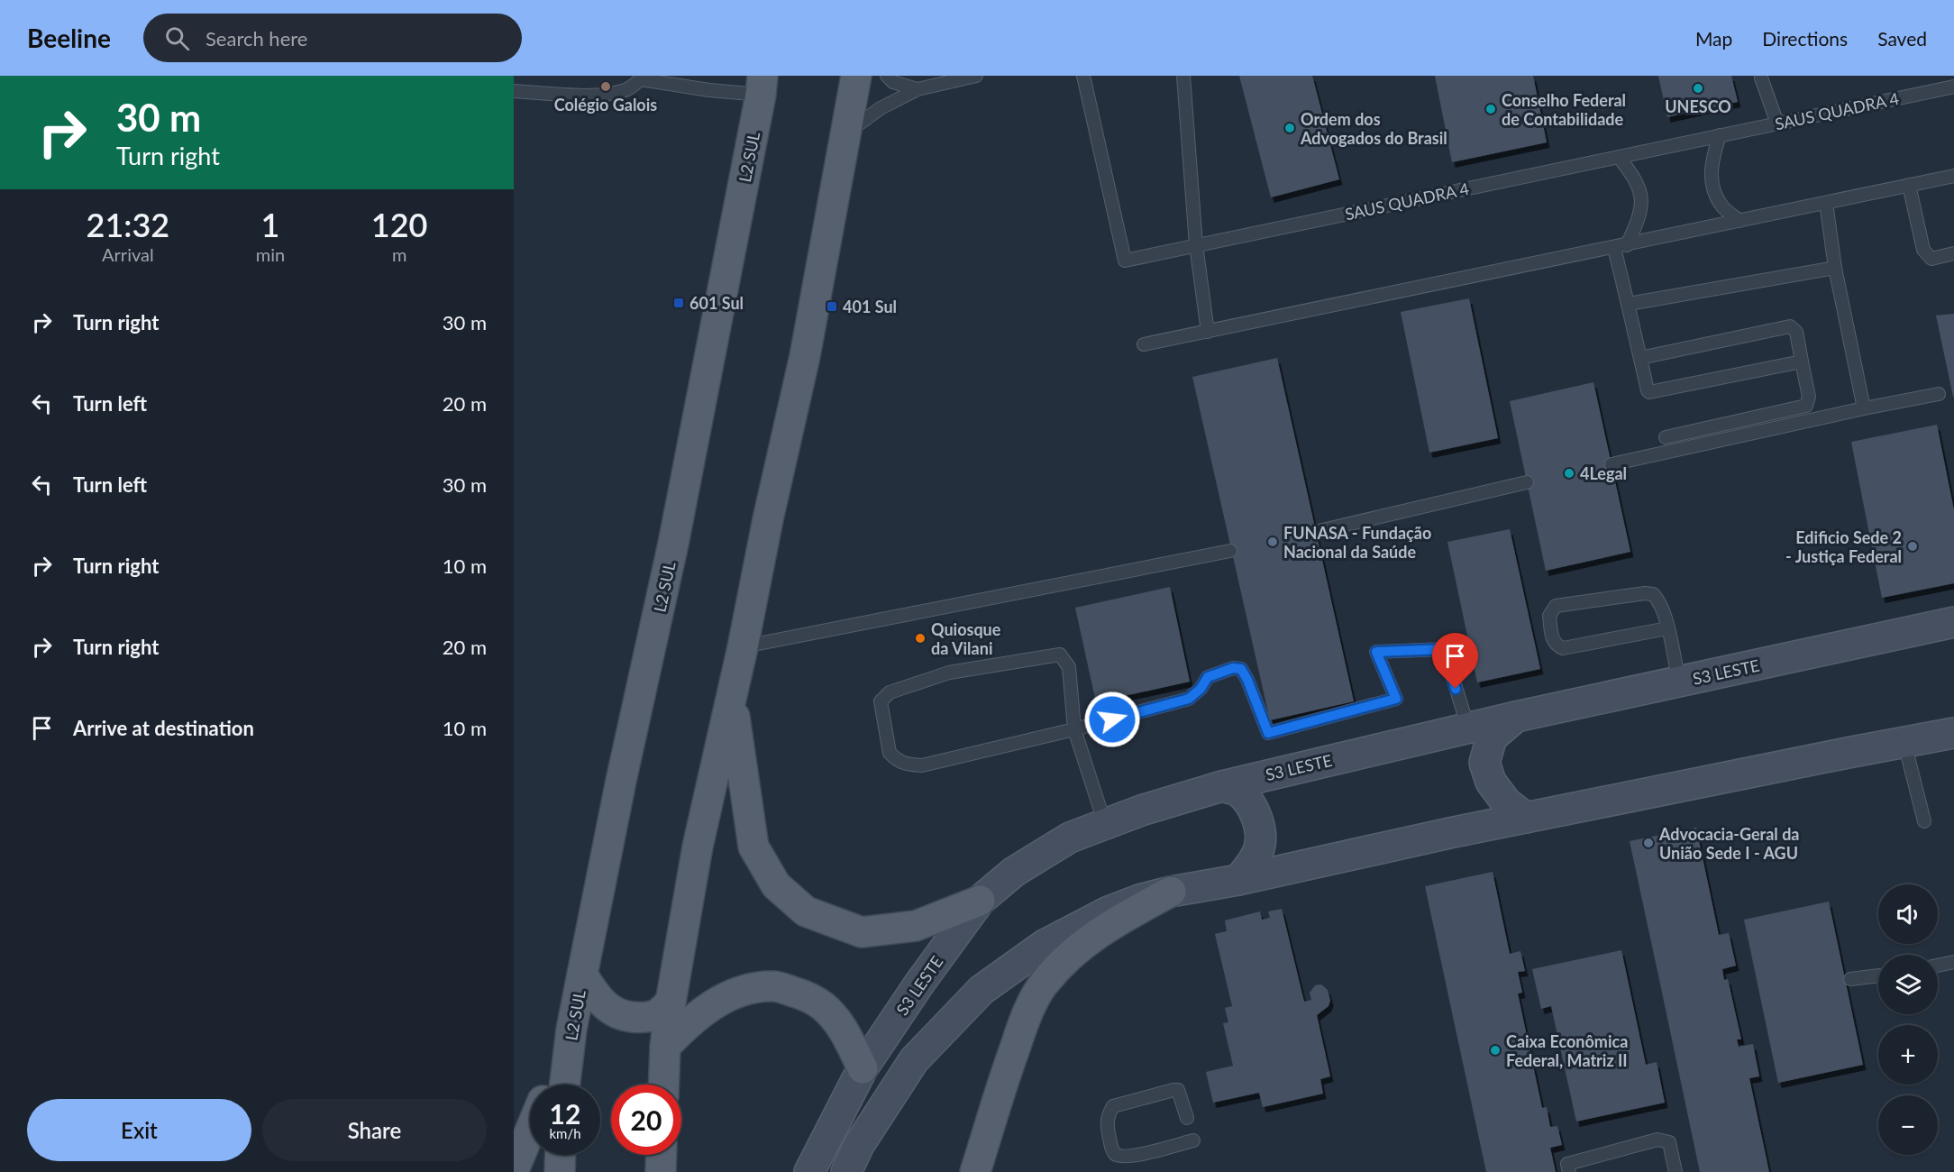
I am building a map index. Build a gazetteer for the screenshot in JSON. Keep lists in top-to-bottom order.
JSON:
{
  "streets": {
    "main road": ["L2 SUL", "S3 LESTE"],
    "lane": ["SAUS QUADRA 4"]
  },
  "places": {
    "other": [
      "Colégio Galois",
      "UNESCO",
      "Conselho Federal de Contabilidade",
      "Ordem dos Advogados do Brasil",
      "4Legal",
      "FUNASA - Fundação Nacional da Saúde",
      "Edificio Sede 2 - Justiça Federal",
      "Quiosque da Vilani",
      "Advocacia-Geral da União Sede I - AGU",
      "Caixa Econômica Federal, Matriz II"
    ],
    "transit": ["601 Sul", "401 Sul"]
  },
  "page": {
    "header": "Beeline",
    "search": "Search here",
    "nav": ["Map", "Directions", "Saved"],
    "turn": ["30 m", "Turn right"],
    "eta": [
      "21:32",
      "Arrival",
      "1",
      "min",
      "120",
      "m"
    ],
    "list": [
      {
        "name": "Turn right",
        "value": "30 m"
      },
      {
        "name": "Turn left",
        "value": "20 m"
      },
      {
        "name": "Turn left",
        "value": "30 m"
      },
      {
        "name": "Turn right",
        "value": "10 m"
      },
      {
        "name": "Turn right",
        "value": "20 m"
      },
      {
        "name": "Arrive at destination",
        "value": "10 m"
      }
    ],
    "map_buttons": ["+", "−"],
    "speed": "12 km/h",
    "limit": "20",
    "buttons": ["Exit", "Share"]
  }
}
